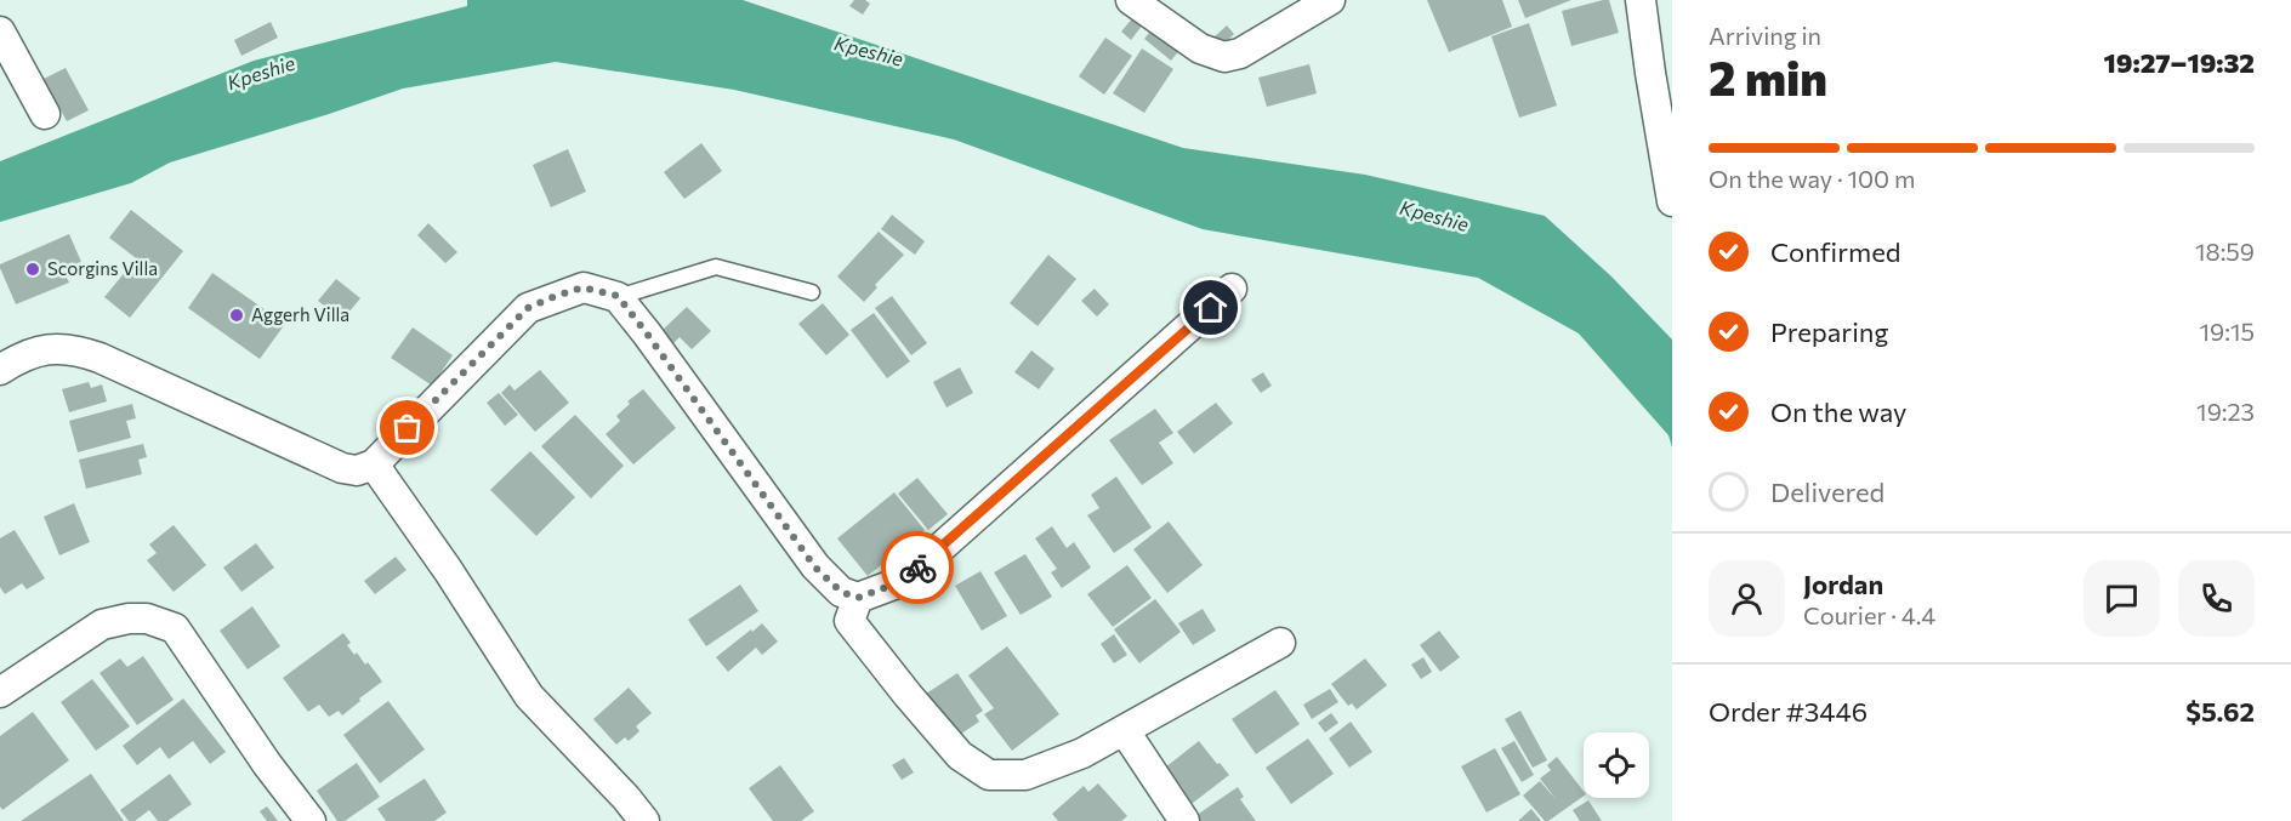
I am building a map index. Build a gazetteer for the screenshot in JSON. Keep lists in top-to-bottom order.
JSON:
{
  "water": ["Kpeshie"],
  "places": ["Scorgins Villa", "Aggerh Villa"],
  "page": {
    "heading": ["2 min", "Arriving in", "19:27–19:32"],
    "panel": [
      "Jordan",
      "Courier · 4.4",
      "Order #3446",
      "$5.62"
    ],
    "bar": "On the way · 100 m",
    "list": [
      ["Confirmed", "18:59"],
      ["Preparing", "19:15"],
      ["On the way", "19:23"],
      "Delivered"
    ]
  }
}
